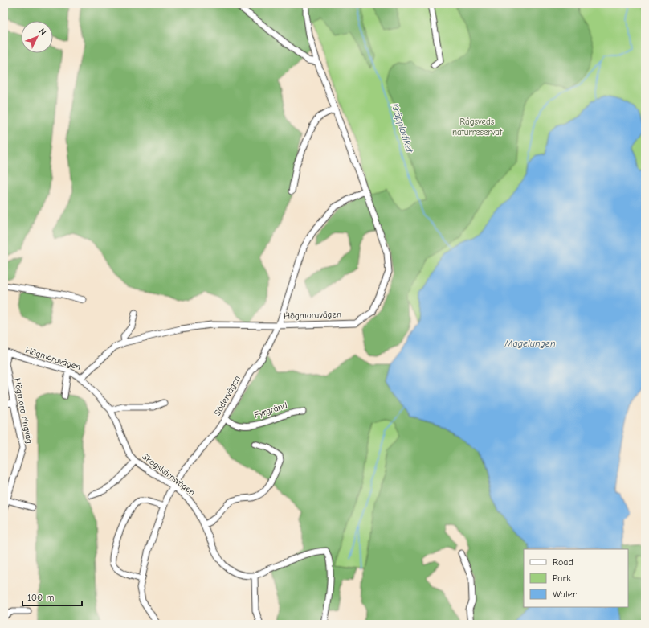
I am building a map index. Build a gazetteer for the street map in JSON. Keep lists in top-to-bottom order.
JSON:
{
  "streets": {
    "street": [
      "Högmoravägen",
      "Södervägen",
      "Fyrgränd",
      "Högmora ringväg",
      "Skogskärrsvägen"
    ]
  },
  "crossings": [
    ["Högmoravägen", "Södervägen"],
    ["Högmoravägen", "Högmora ringväg"],
    ["Högmoravägen", "Skogskärrsvägen"],
    ["Södervägen", "Fyrgränd"],
    ["Södervägen", "Skogskärrsvägen"]
  ],
  "water": ["Kräppladiket", "Magelungen"],
  "parks": ["Rågsveds naturreservat"],
  "legend": ["Road", "Park", "Water"],
  "scale_bar": "100 m",
  "north": "top right"
}
